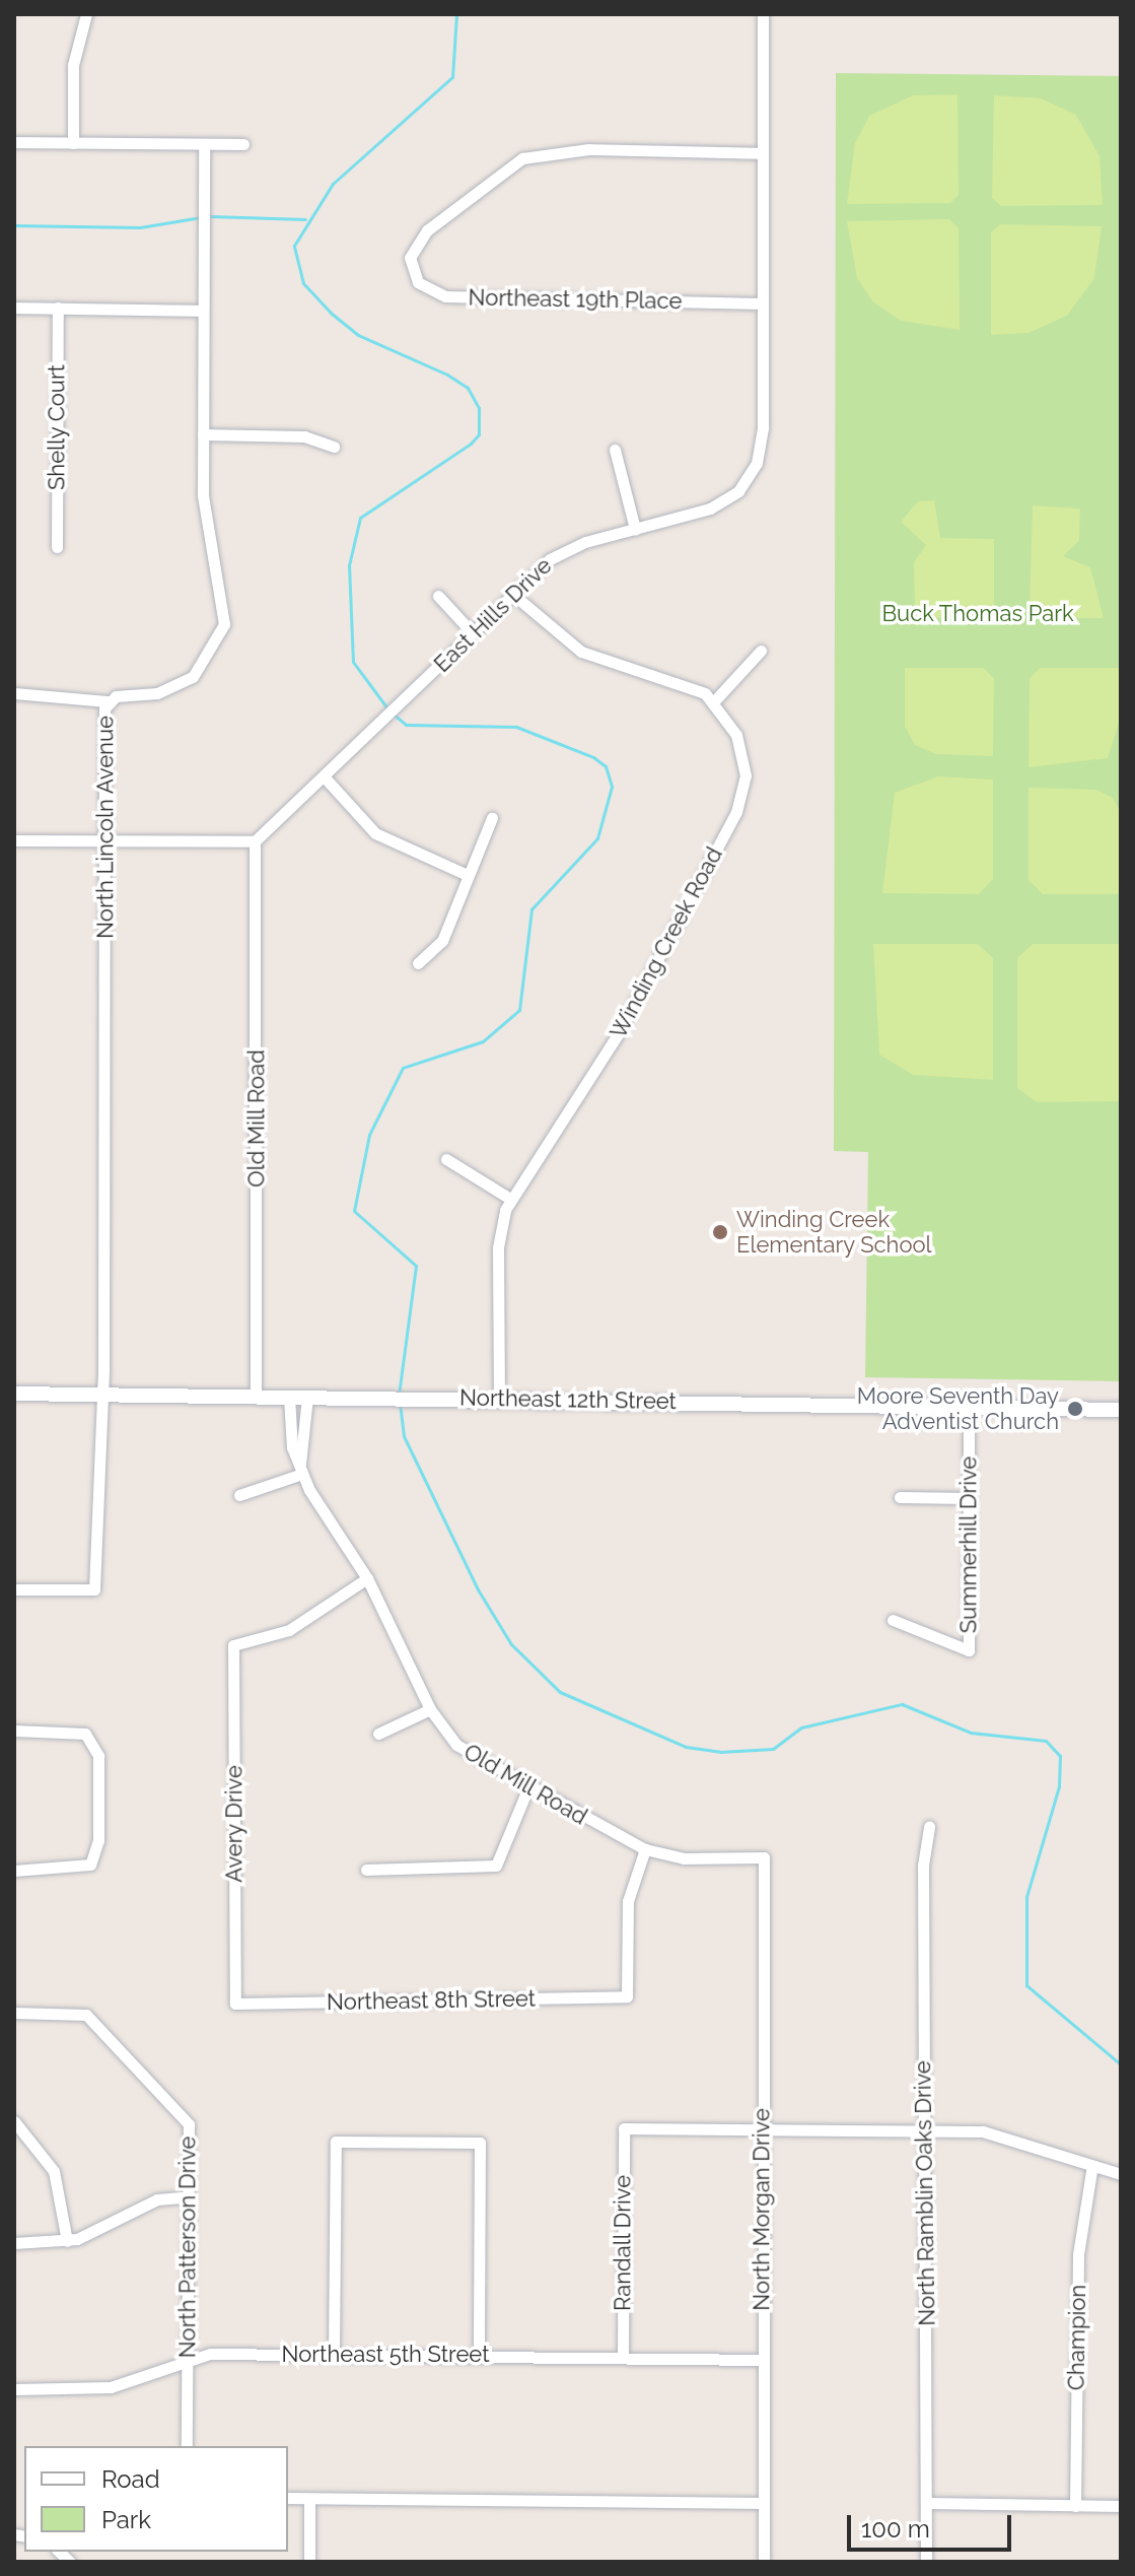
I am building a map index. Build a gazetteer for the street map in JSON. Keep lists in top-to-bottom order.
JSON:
{
  "streets": {
    "street": [
      "Northeast 19th Place",
      "Shelly Court",
      "East Hills Drive",
      "North Lincoln Avenue",
      "Winding Creek Road",
      "Old Mill Road",
      "Northeast 12th Street",
      "Summerhill Drive",
      "Avery Drive",
      "Northeast 8th Street",
      "North Ramblin Oaks Drive",
      "North Morgan Drive",
      "Randall Drive",
      "North Patterson Drive",
      "Champion",
      "Northeast 5th Street"
    ]
  },
  "crossings": [
    ["Northeast 19th Place", "East Hills Drive"],
    ["East Hills Drive", "Old Mill Road"],
    ["North Lincoln Avenue", "Northeast 12th Street"],
    ["Winding Creek Road", "Northeast 12th Street"],
    ["Old Mill Road", "Northeast 12th Street"],
    ["Old Mill Road", "Avery Drive"],
    ["Old Mill Road", "Northeast 8th Street"],
    ["Old Mill Road", "North Morgan Drive"],
    ["Northeast 12th Street", "Summerhill Drive"],
    ["Avery Drive", "Northeast 8th Street"],
    ["North Morgan Drive", "Randall Drive"],
    ["North Morgan Drive", "Northeast 5th Street"],
    ["Randall Drive", "Northeast 5th Street"],
    ["North Patterson Drive", "Northeast 5th Street"]
  ],
  "parks": ["Buck Thomas Park"],
  "places": ["Winding Creek Elementary School", "Moore Seventh Day Adventist Church"],
  "legend": ["Road", "Park"],
  "scale_bar": "100 m"
}
